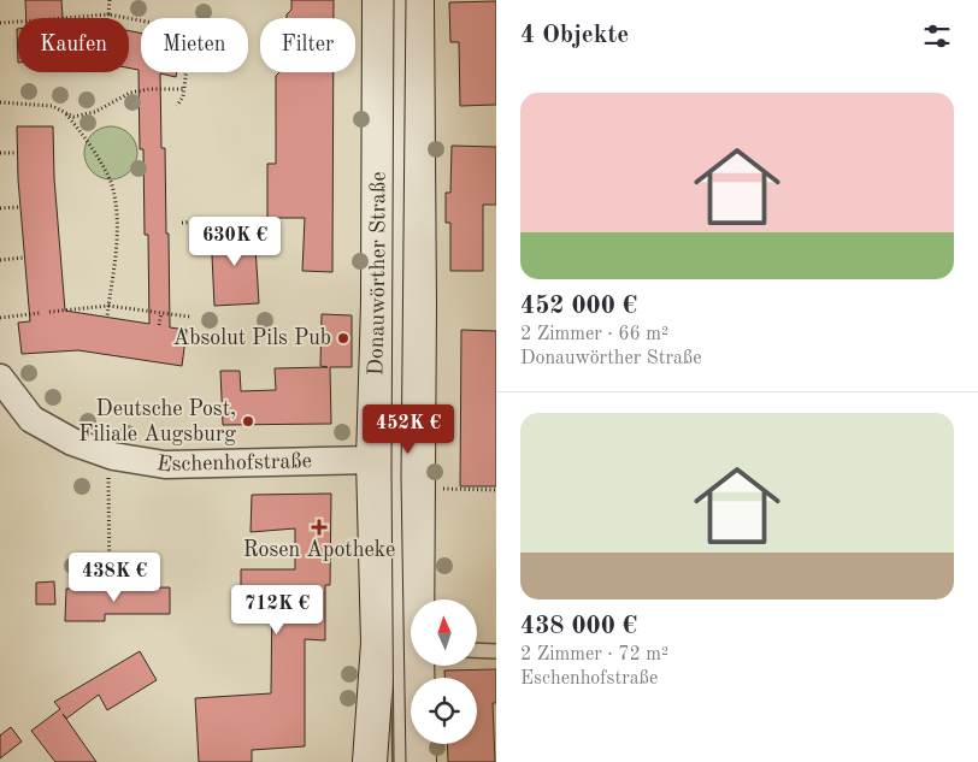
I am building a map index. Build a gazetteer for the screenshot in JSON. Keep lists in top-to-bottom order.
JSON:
{
  "streets": {
    "main road": ["Donauwörther Straße"],
    "street": ["Eschenhofstraße"]
  },
  "crossings": [
    ["Donauwörther Straße", "Eschenhofstraße"]
  ],
  "places": {
    "other": ["Absolut Pils Pub", "Deutsche Post, Filiale Augsburg"],
    "health": ["Rosen Apotheke"]
  },
  "north": "top",
  "page": {
    "heading": "4 Objekte",
    "chip": ["Kaufen", "Mieten", "Filter"],
    "list": [
      {
        "name": "452 000 €",
        "note": "2 Zimmer · 66 m² · Donauwörther Straße"
      },
      {
        "name": "438 000 €",
        "note": "2 Zimmer · 72 m² · Eschenhofstraße"
      }
    ],
    "price": [
      "630K €",
      "452K €",
      "438K €",
      "712K €"
    ]
  }
}
